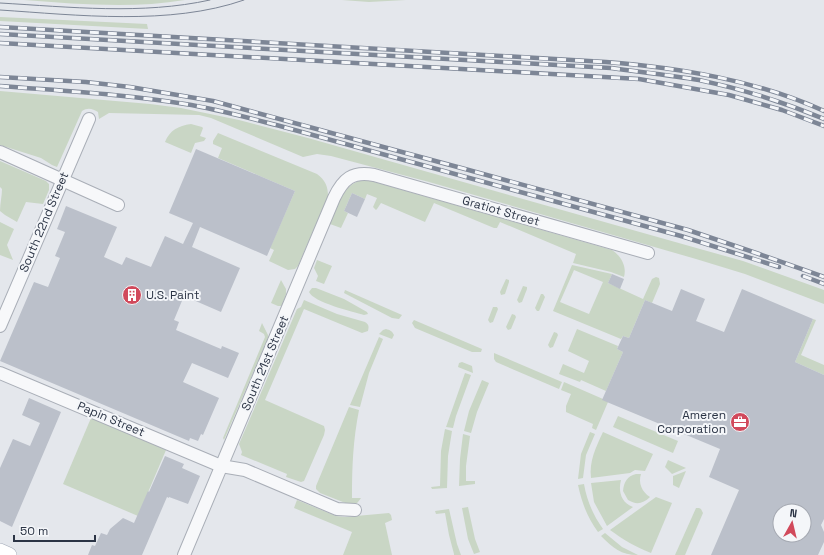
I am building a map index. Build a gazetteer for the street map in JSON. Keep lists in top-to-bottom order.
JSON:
{
  "streets": {
    "street": [
      "Gratiot Street",
      "South 22nd Street",
      "South 21st Street",
      "Papin Street"
    ]
  },
  "crossings": [
    ["Gratiot Street", "South 21st Street"],
    ["South 21st Street", "Papin Street"]
  ],
  "places": {
    "building": ["U.S. Paint"],
    "office": ["Ameren Corporation"]
  },
  "scale_bar": "50 m",
  "north": "top"
}
